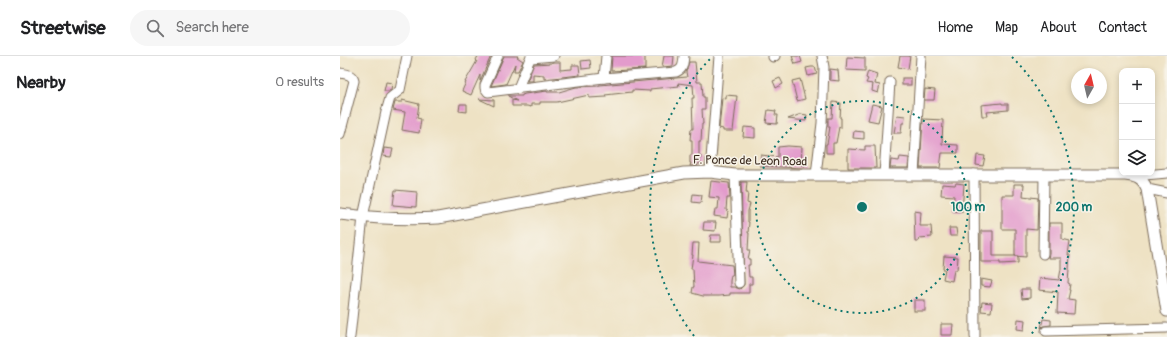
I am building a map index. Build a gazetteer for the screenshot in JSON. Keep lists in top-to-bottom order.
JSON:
{
  "streets": {
    "street": ["F. Ponce de Leon Road"]
  },
  "north": "top",
  "page": {
    "header": "Streetwise",
    "search": "Search here",
    "nav": [
      "Home",
      "Map",
      "About",
      "Contact"
    ],
    "heading": ["Nearby", "0 results"],
    "map_buttons": ["+", "−"]
  },
  "rings": ["100 m", "200 m"]
}
